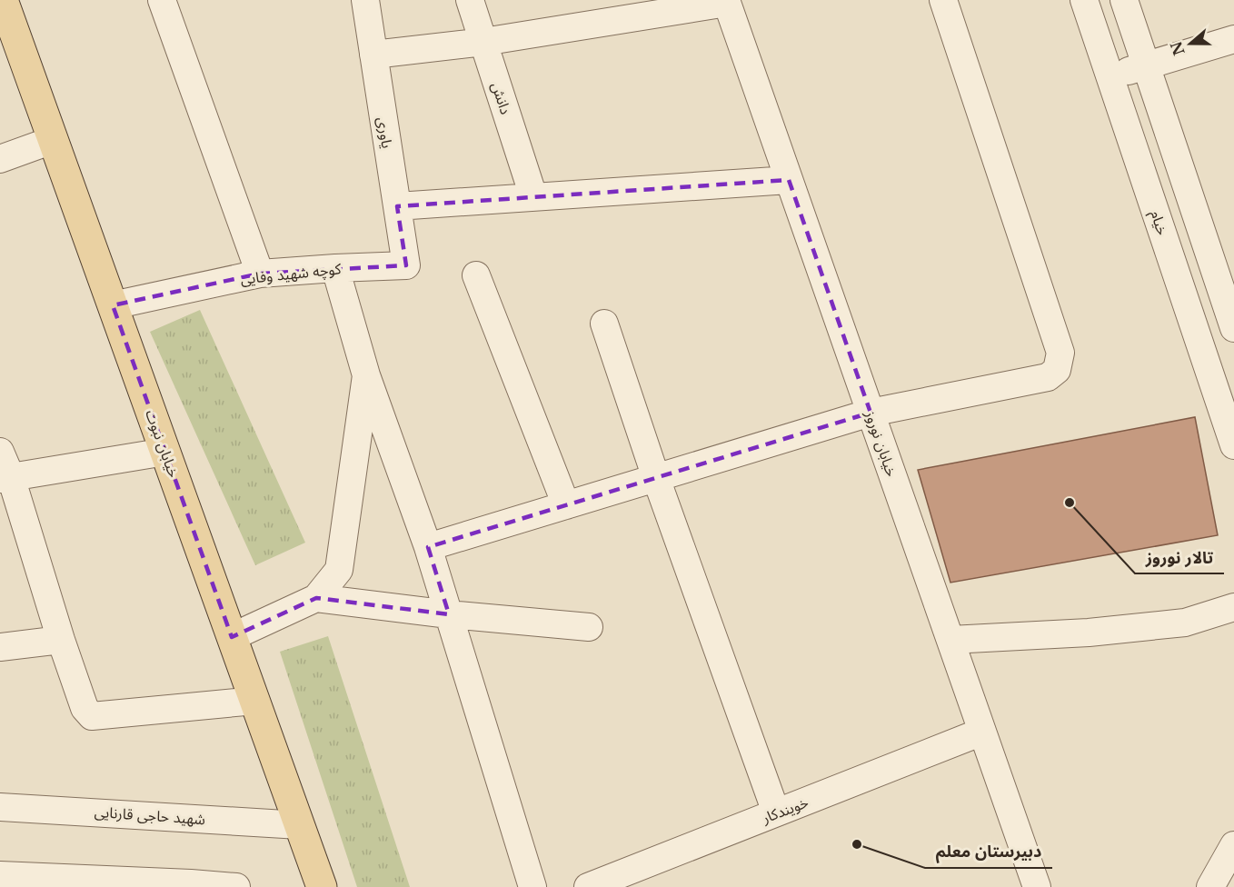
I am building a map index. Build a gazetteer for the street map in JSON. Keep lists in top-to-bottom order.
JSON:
{
  "streets": {
    "main road": ["خیابان نبوت"],
    "street": [
      "دانش",
      "یاوری",
      "خیام",
      "کوچه شهید وفایی",
      "خیابان نوروز",
      "خویندکار",
      "شهید حاجی قارنایی"
    ]
  },
  "crossings": [
    ["یاوری", "کوچه شهید وفایی"],
    ["کوچه شهید وفایی", "خیابان نبوت"],
    ["خیابان نبوت", "شهید حاجی قارنایی"],
    ["خیابان نوروز", "خویندکار"]
  ],
  "places": ["تالار نوروز", "دبیرستان معلم"],
  "north": "left"
}
